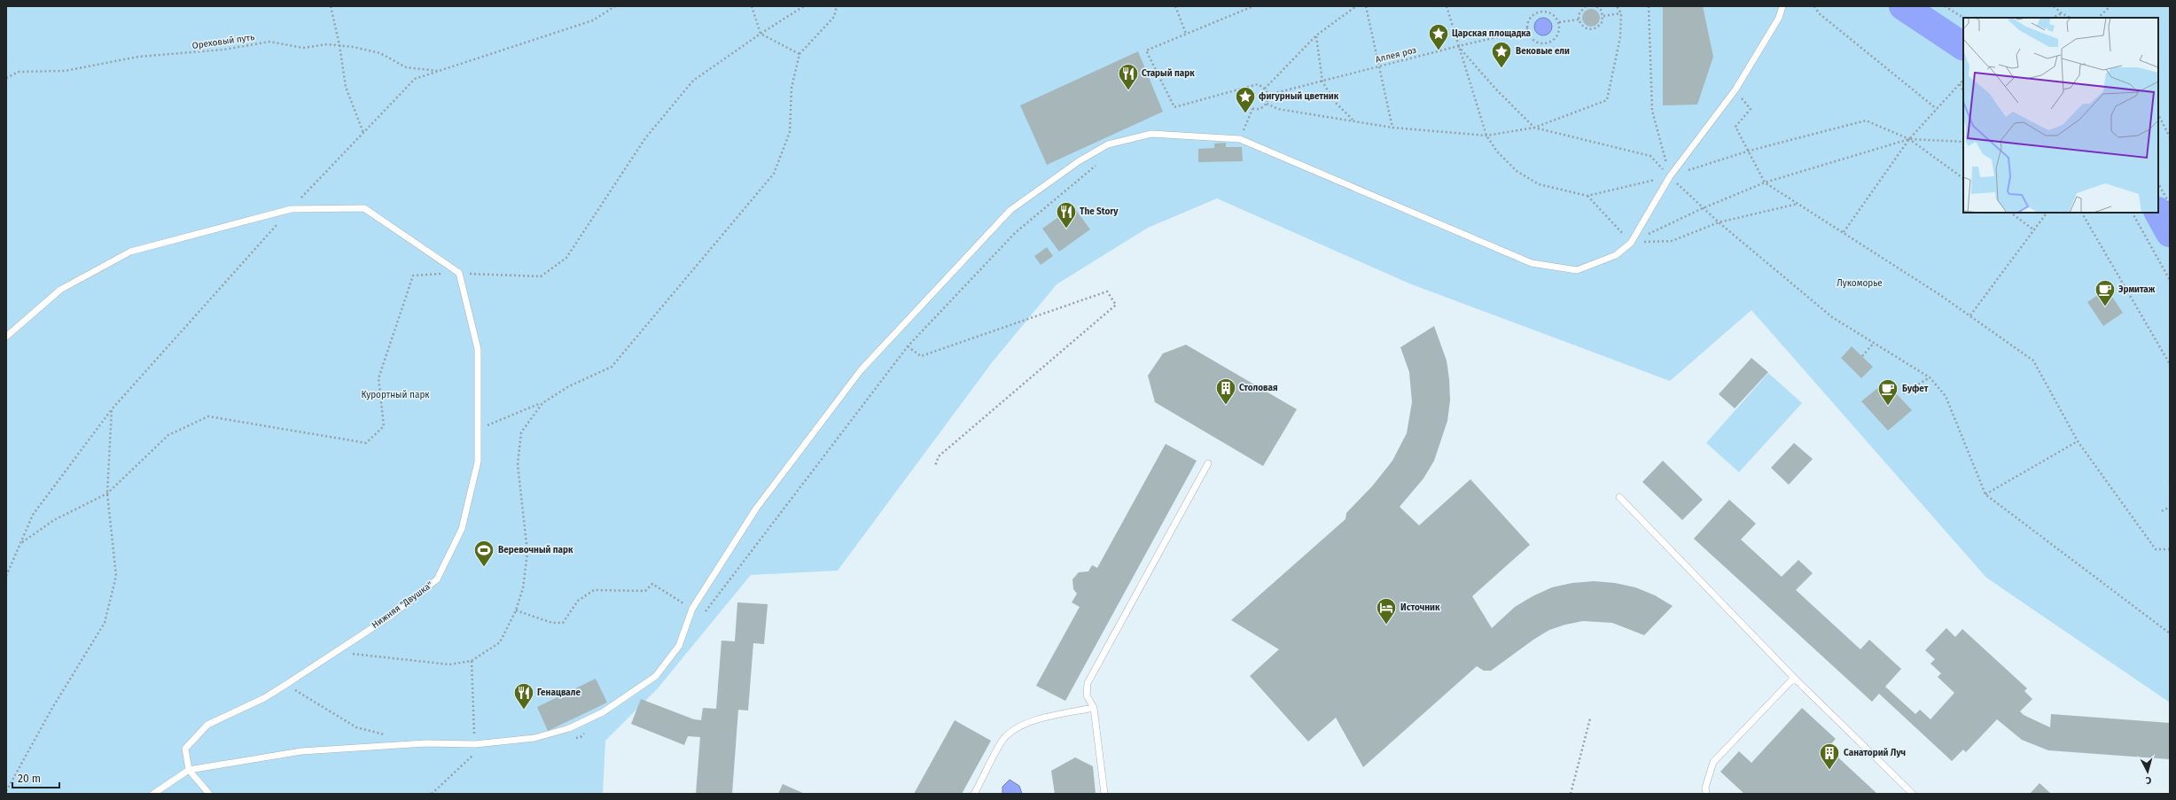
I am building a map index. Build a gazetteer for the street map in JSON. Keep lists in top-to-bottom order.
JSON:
{
  "streets": {
    "lane": ["Нижняя \"Двушка\""],
    "path": ["Ореховый путь", "Аллея роз"]
  },
  "parks": ["Лукоморье", "Курортный парк"],
  "places": {
    "place": ["Царская площадка", "Вековые ели", "фигурный цветник"],
    "restaurant": ["Старый парк", "The Story", "Генацвале"],
    "cafe": ["Эрмитаж", "Буфет"],
    "building": ["Столовая", "Cанаторий Луч"],
    "sports": ["Веревочный парк"],
    "hotel": ["Источник"]
  },
  "scale_bar": "20 m",
  "north": "bottom"
}
